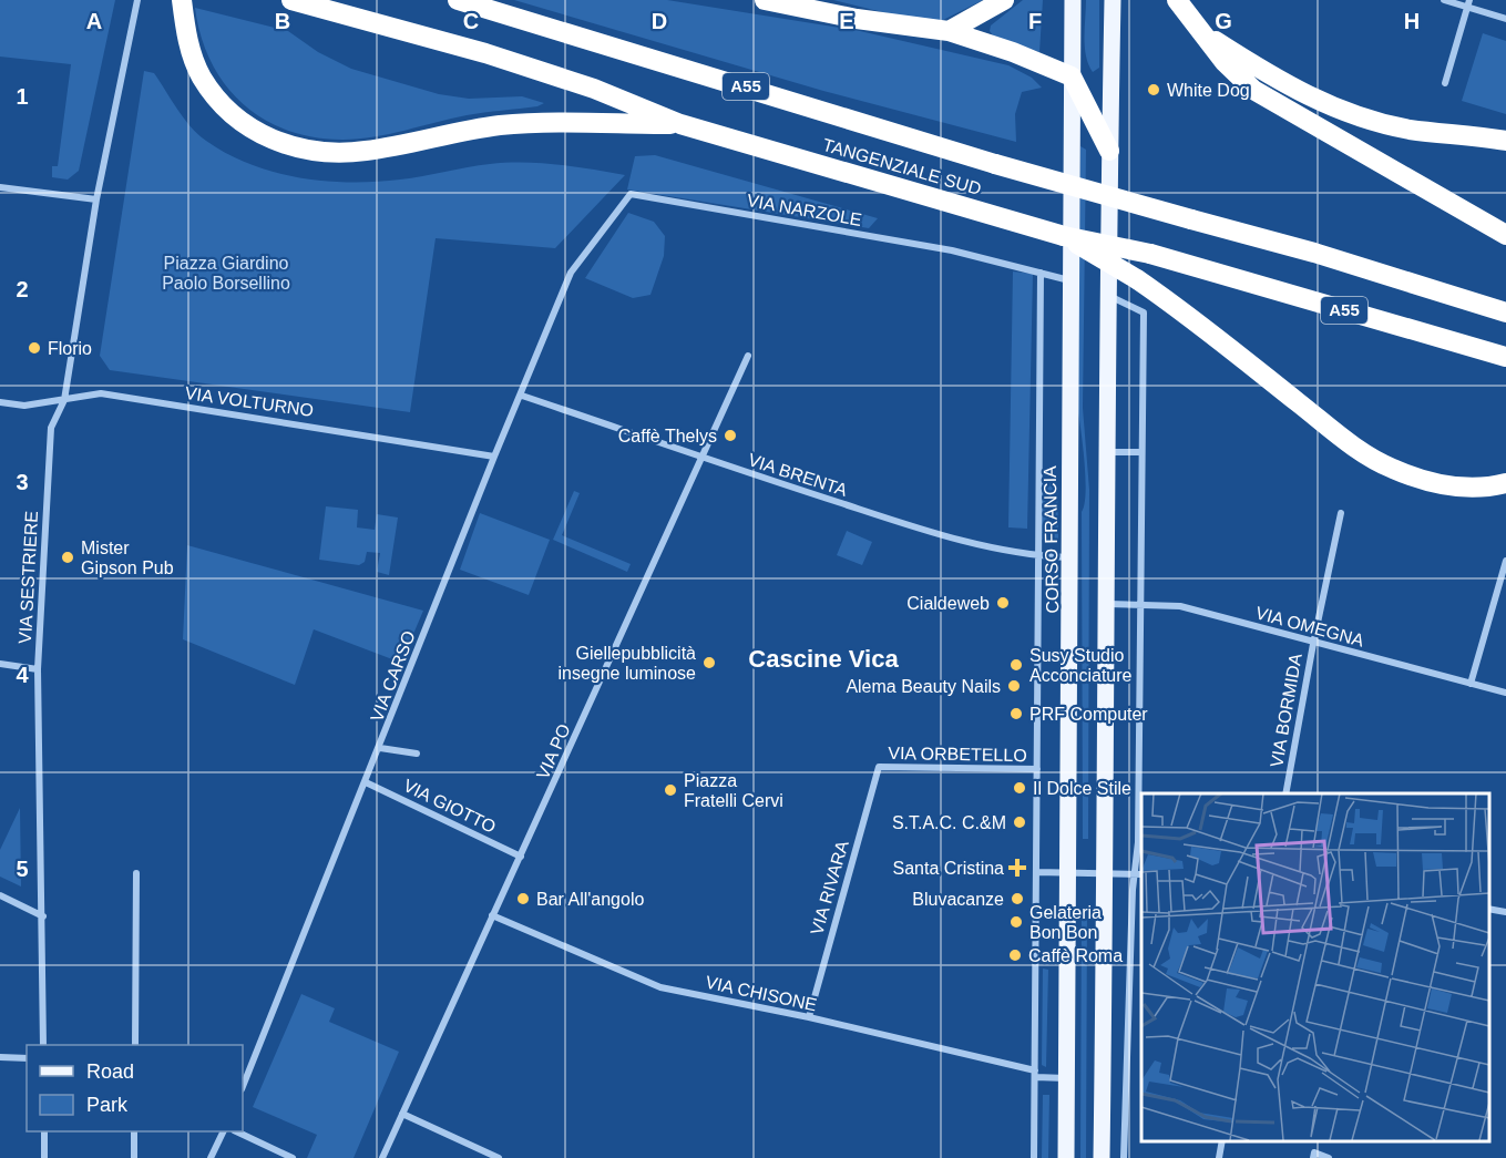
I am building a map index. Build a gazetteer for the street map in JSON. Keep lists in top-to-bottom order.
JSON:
{
  "streets": {
    "highway": ["A55", "TANGENZIALE SUD"],
    "main road": ["CORSO FRANCIA"],
    "street": [
      "VIA NARZOLE",
      "VIA VOLTURNO",
      "VIA BRENTA",
      "VIA SESTRIERE",
      "VIA OMEGNA",
      "VIA CARSO",
      "VIA BORMIDA",
      "VIA PO",
      "VIA ORBETELLO",
      "VIA GIOTTO",
      "VIA RIVARA",
      "VIA CHISONE"
    ]
  },
  "crossings": [
    ["VIA NARZOLE", "CORSO FRANCIA"],
    ["VIA NARZOLE", "VIA CARSO"],
    ["VIA VOLTURNO", "VIA SESTRIERE"],
    ["VIA VOLTURNO", "VIA CARSO"],
    ["VIA BRENTA", "CORSO FRANCIA"],
    ["VIA BRENTA", "VIA CARSO"],
    ["VIA BRENTA", "VIA PO"],
    ["CORSO FRANCIA", "VIA ORBETELLO"],
    ["CORSO FRANCIA", "VIA CHISONE"],
    ["VIA OMEGNA", "VIA BORMIDA"],
    ["VIA CARSO", "VIA GIOTTO"],
    ["VIA PO", "VIA GIOTTO"],
    ["VIA PO", "VIA CHISONE"],
    ["VIA ORBETELLO", "VIA RIVARA"],
    ["VIA RIVARA", "VIA CHISONE"]
  ],
  "districts": ["Cascine Vica"],
  "parks": ["Piazza Giardino Paolo Borsellino"],
  "places": {
    "other": [
      "White Dog",
      "Florio",
      "Caffè Thelys",
      "Mister Gipson Pub",
      "Cialdeweb",
      "Giellepubblicità insegne luminose",
      "Susy Studio Acconciature",
      "Alema Beauty Nails",
      "PRF Computer",
      "Il Dolce Stile",
      "Piazza Fratelli Cervi",
      "S.T.A.C. C.&M",
      "Bar All'angolo",
      "Bluvacanze",
      "Gelateria Bon Bon",
      "Caffè Roma"
    ],
    "health": ["Santa Cristina"]
  },
  "legend": ["Road", "Park"],
  "grid": {
    "columns": [
      "A",
      "B",
      "C",
      "D",
      "E",
      "F",
      "G",
      "H"
    ],
    "rows": [
      "1",
      "2",
      "3",
      "4",
      "5"
    ]
  }
}
